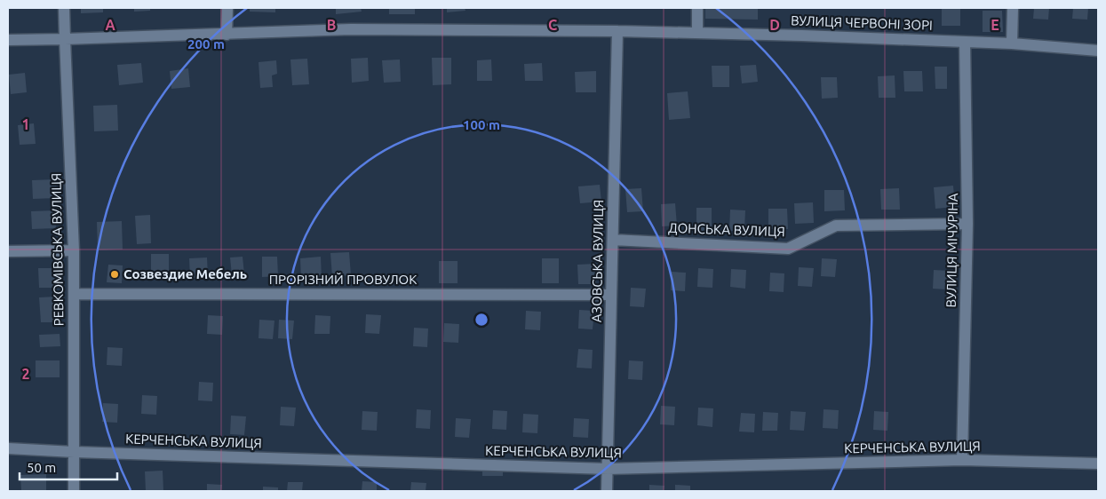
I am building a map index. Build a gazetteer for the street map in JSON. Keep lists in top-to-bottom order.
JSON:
{
  "streets": {
    "street": [
      "ВУЛИЦЯ ЧЕРВОНІ ЗОРІ",
      "ДОНСЬКА ВУЛИЦЯ",
      "РЕВКОМІВСЬКА ВУЛИЦЯ",
      "ВУЛИЦЯ МІЧУРІНА",
      "АЗОВСЬКА ВУЛИЦЯ",
      "ПРОРІЗНИЙ ПРОВУЛОК",
      "КЕРЧЕНСЬКА ВУЛИЦЯ"
    ]
  },
  "crossings": [
    ["ВУЛИЦЯ ЧЕРВОНІ ЗОРІ", "РЕВКОМІВСЬКА ВУЛИЦЯ"],
    ["ВУЛИЦЯ ЧЕРВОНІ ЗОРІ", "ВУЛИЦЯ МІЧУРІНА"],
    ["ВУЛИЦЯ ЧЕРВОНІ ЗОРІ", "АЗОВСЬКА ВУЛИЦЯ"],
    ["ДОНСЬКА ВУЛИЦЯ", "ВУЛИЦЯ МІЧУРІНА"],
    ["ДОНСЬКА ВУЛИЦЯ", "АЗОВСЬКА ВУЛИЦЯ"],
    ["РЕВКОМІВСЬКА ВУЛИЦЯ", "ПРОРІЗНИЙ ПРОВУЛОК"],
    ["РЕВКОМІВСЬКА ВУЛИЦЯ", "КЕРЧЕНСЬКА ВУЛИЦЯ"],
    ["ВУЛИЦЯ МІЧУРІНА", "КЕРЧЕНСЬКА ВУЛИЦЯ"],
    ["АЗОВСЬКА ВУЛИЦЯ", "ПРОРІЗНИЙ ПРОВУЛОК"],
    ["АЗОВСЬКА ВУЛИЦЯ", "КЕРЧЕНСЬКА ВУЛИЦЯ"]
  ],
  "places": ["Созвездие Мебель"],
  "scale_bar": "50 m",
  "grid": {
    "columns": [
      "A",
      "B",
      "C",
      "D",
      "E"
    ],
    "rows": ["1", "2"]
  },
  "rings": ["200 m", "100 m"]
}
